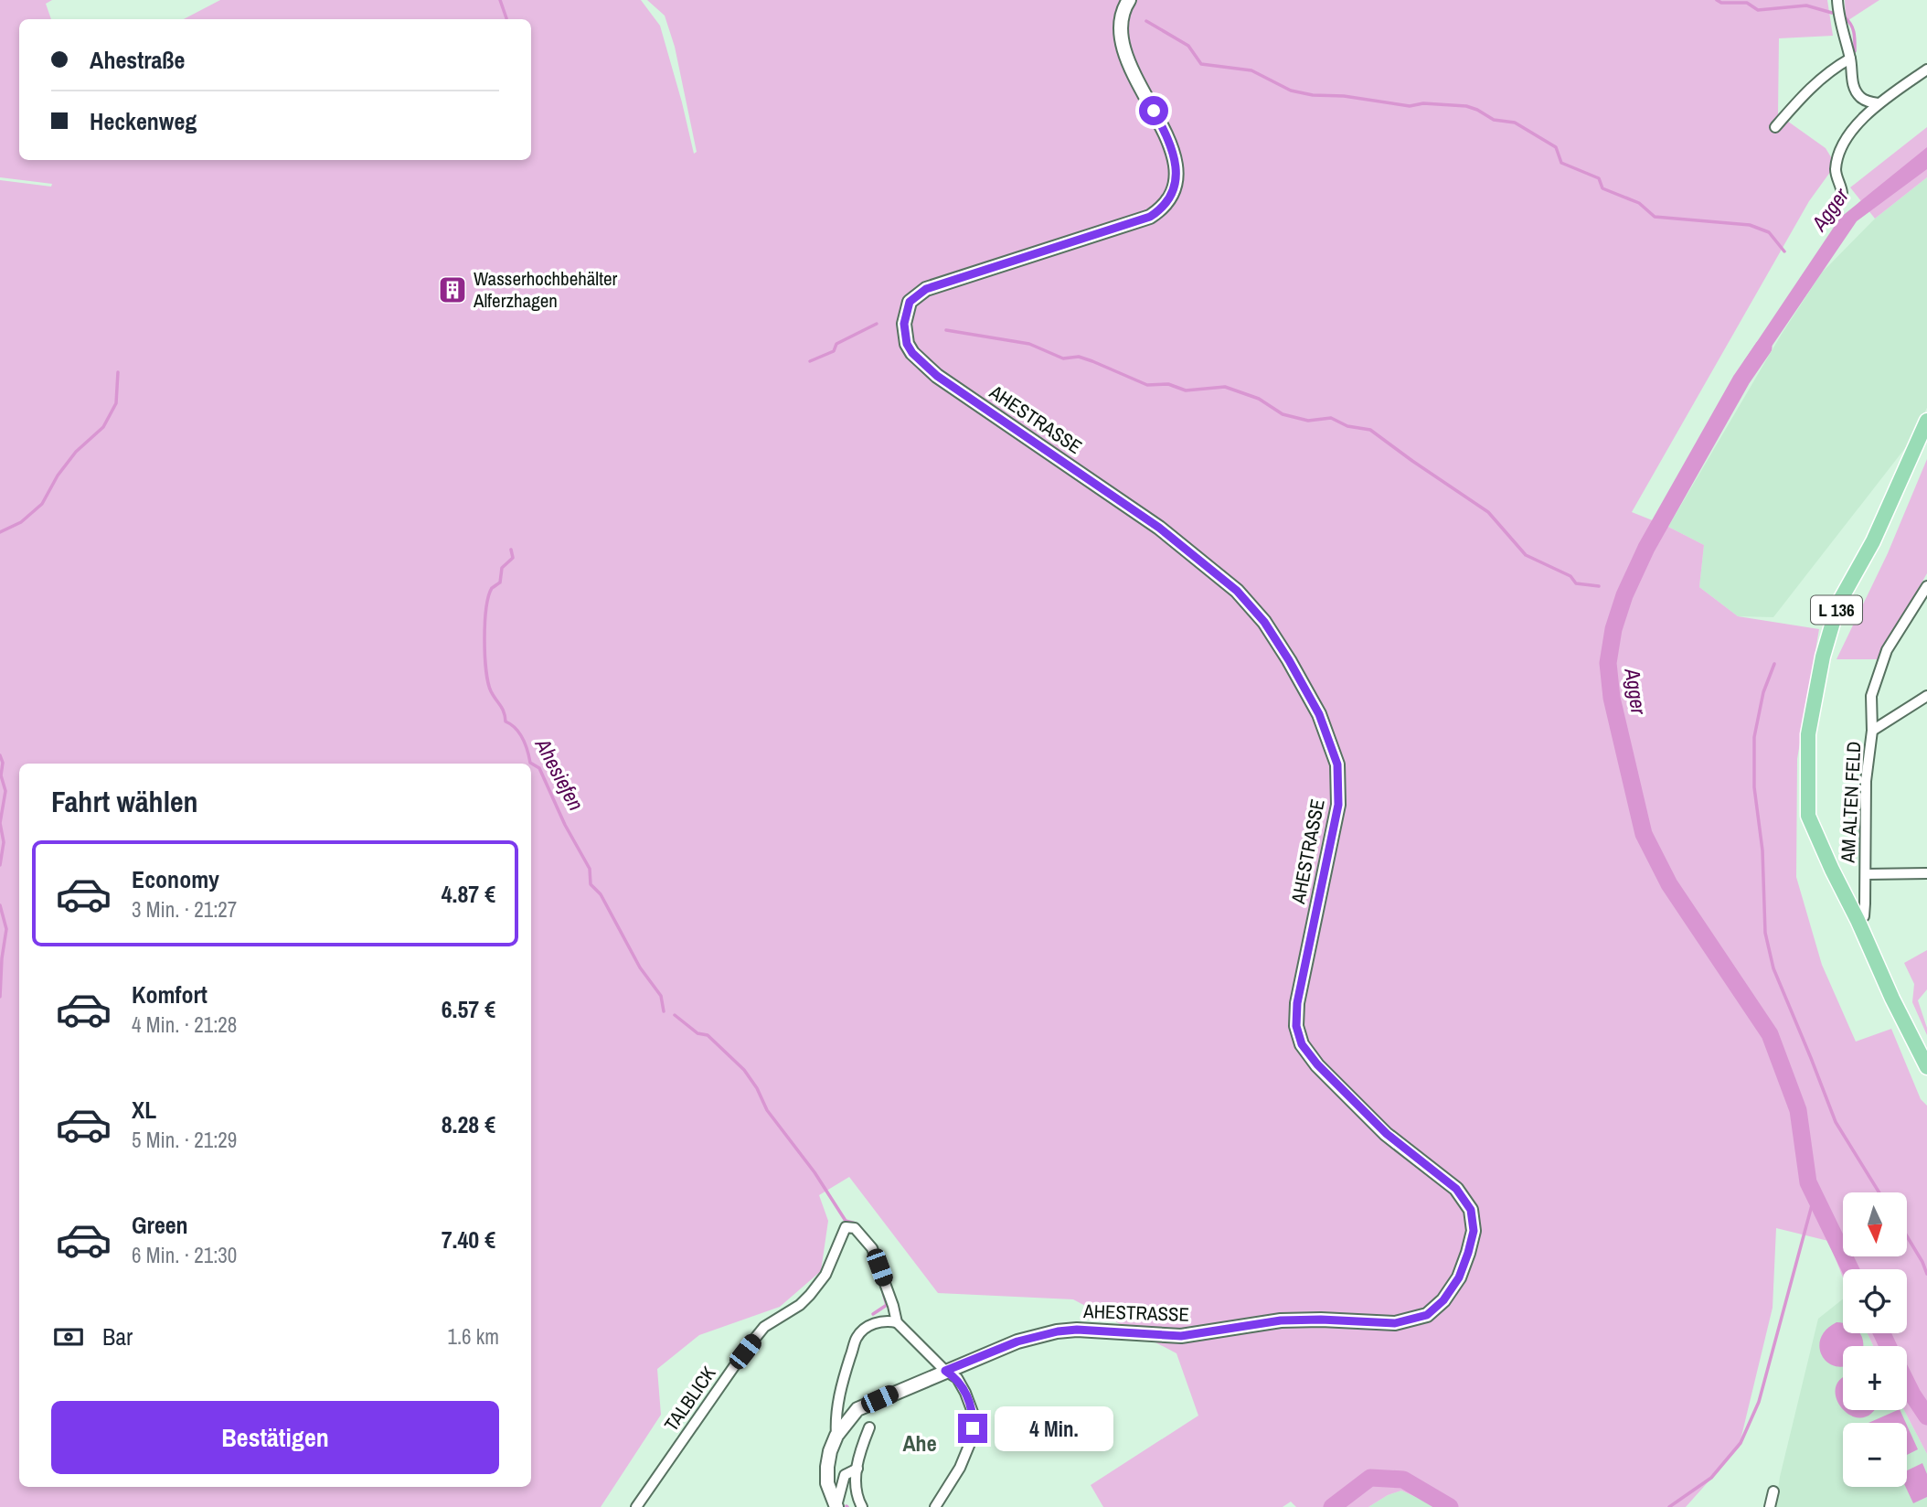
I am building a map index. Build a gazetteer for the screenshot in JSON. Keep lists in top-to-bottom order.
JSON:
{
  "streets": {
    "main road": ["AHESTRASSE", "L 136"],
    "street": ["AM ALTEN FELD", "TALBLICK"]
  },
  "crossings": [
    ["AHESTRASSE", "TALBLICK"],
    ["L 136", "AM ALTEN FELD"]
  ],
  "districts": ["Ahe"],
  "water": ["Agger", "Ahesiefen"],
  "places": {
    "building": ["Wasserhochbehälter Alferzhagen"]
  },
  "north": "bottom",
  "page": {
    "banner": ["Ahestraße", "Heckenweg"],
    "heading": "Fahrt wählen",
    "list": [
      {
        "name": "Economy",
        "note": "3 Min. · 21:27",
        "value": "4.87 €"
      },
      {
        "name": "Komfort",
        "note": "4 Min. · 21:28",
        "value": "6.57 €"
      },
      {
        "name": "XL",
        "note": "5 Min. · 21:29",
        "value": "8.28 €"
      },
      {
        "name": "Green",
        "note": "6 Min. · 21:30",
        "value": "7.40 €"
      }
    ],
    "map_buttons": ["+", "−"],
    "pay": ["Bar", "1.6 km"],
    "buttons": "Bestätigen",
    "bubble": "4 Min."
  }
}
